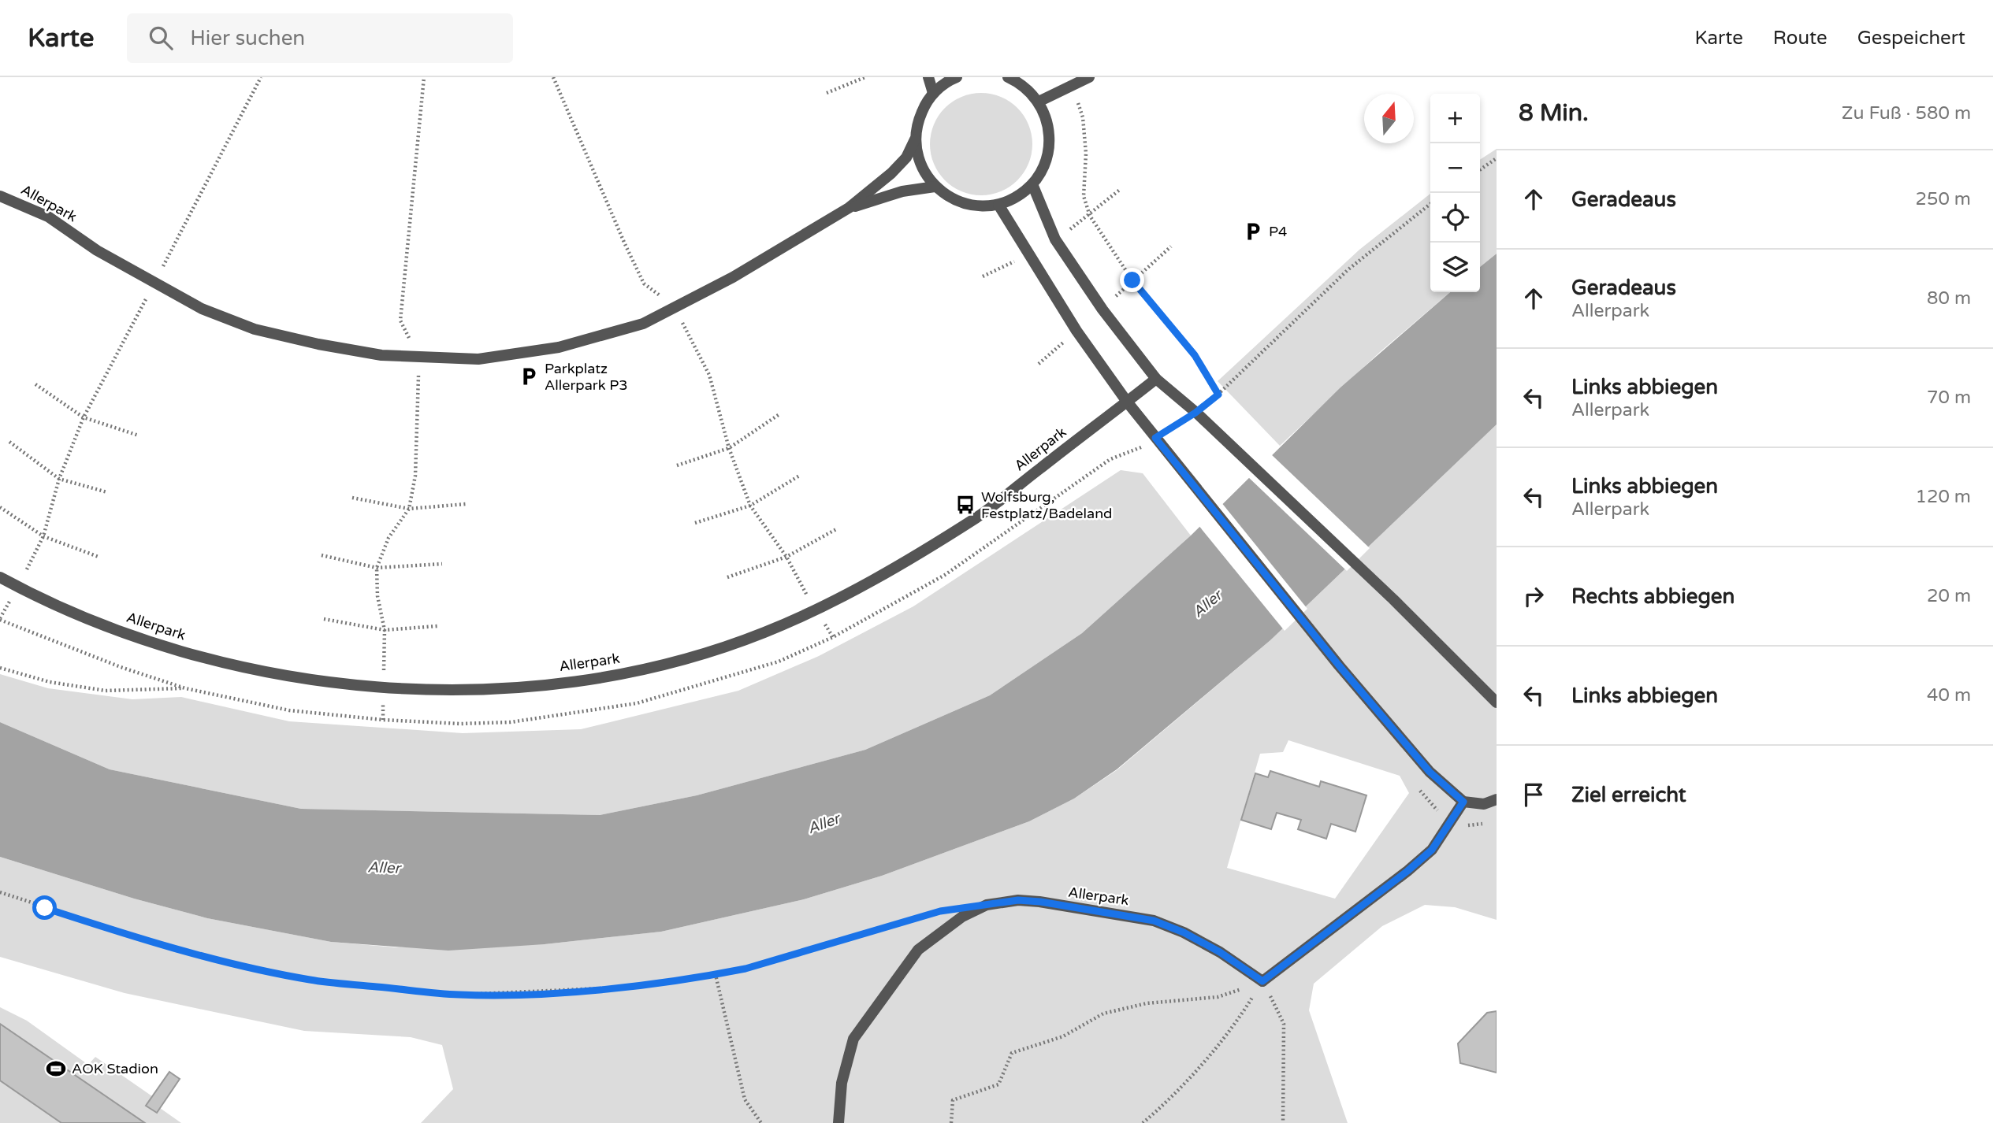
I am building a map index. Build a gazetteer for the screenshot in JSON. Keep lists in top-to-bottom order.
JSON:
{
  "streets": {
    "street": ["Allerpark"]
  },
  "water": ["Aller"],
  "places": {
    "parking": ["P4", "Parkplatz Allerpark P3"],
    "bus stop": ["Wolfsburg, Festplatz/Badeland"],
    "sports": ["AOK Stadion"]
  },
  "north": "top",
  "page": {
    "header": "Karte",
    "search": "Hier suchen",
    "nav": ["Karte", "Route", "Gespeichert"],
    "heading": ["8 Min.", "Zu Fuß · 580 m"],
    "map_buttons": ["+", "−"],
    "list": [
      ["Geradeaus", "250 m"],
      ["Geradeaus", "Allerpark", "80 m"],
      ["Links abbiegen", "Allerpark", "70 m"],
      ["Links abbiegen", "Allerpark", "120 m"],
      ["Rechts abbiegen", "20 m"],
      ["Links abbiegen", "40 m"],
      "Ziel erreicht"
    ]
  }
}
